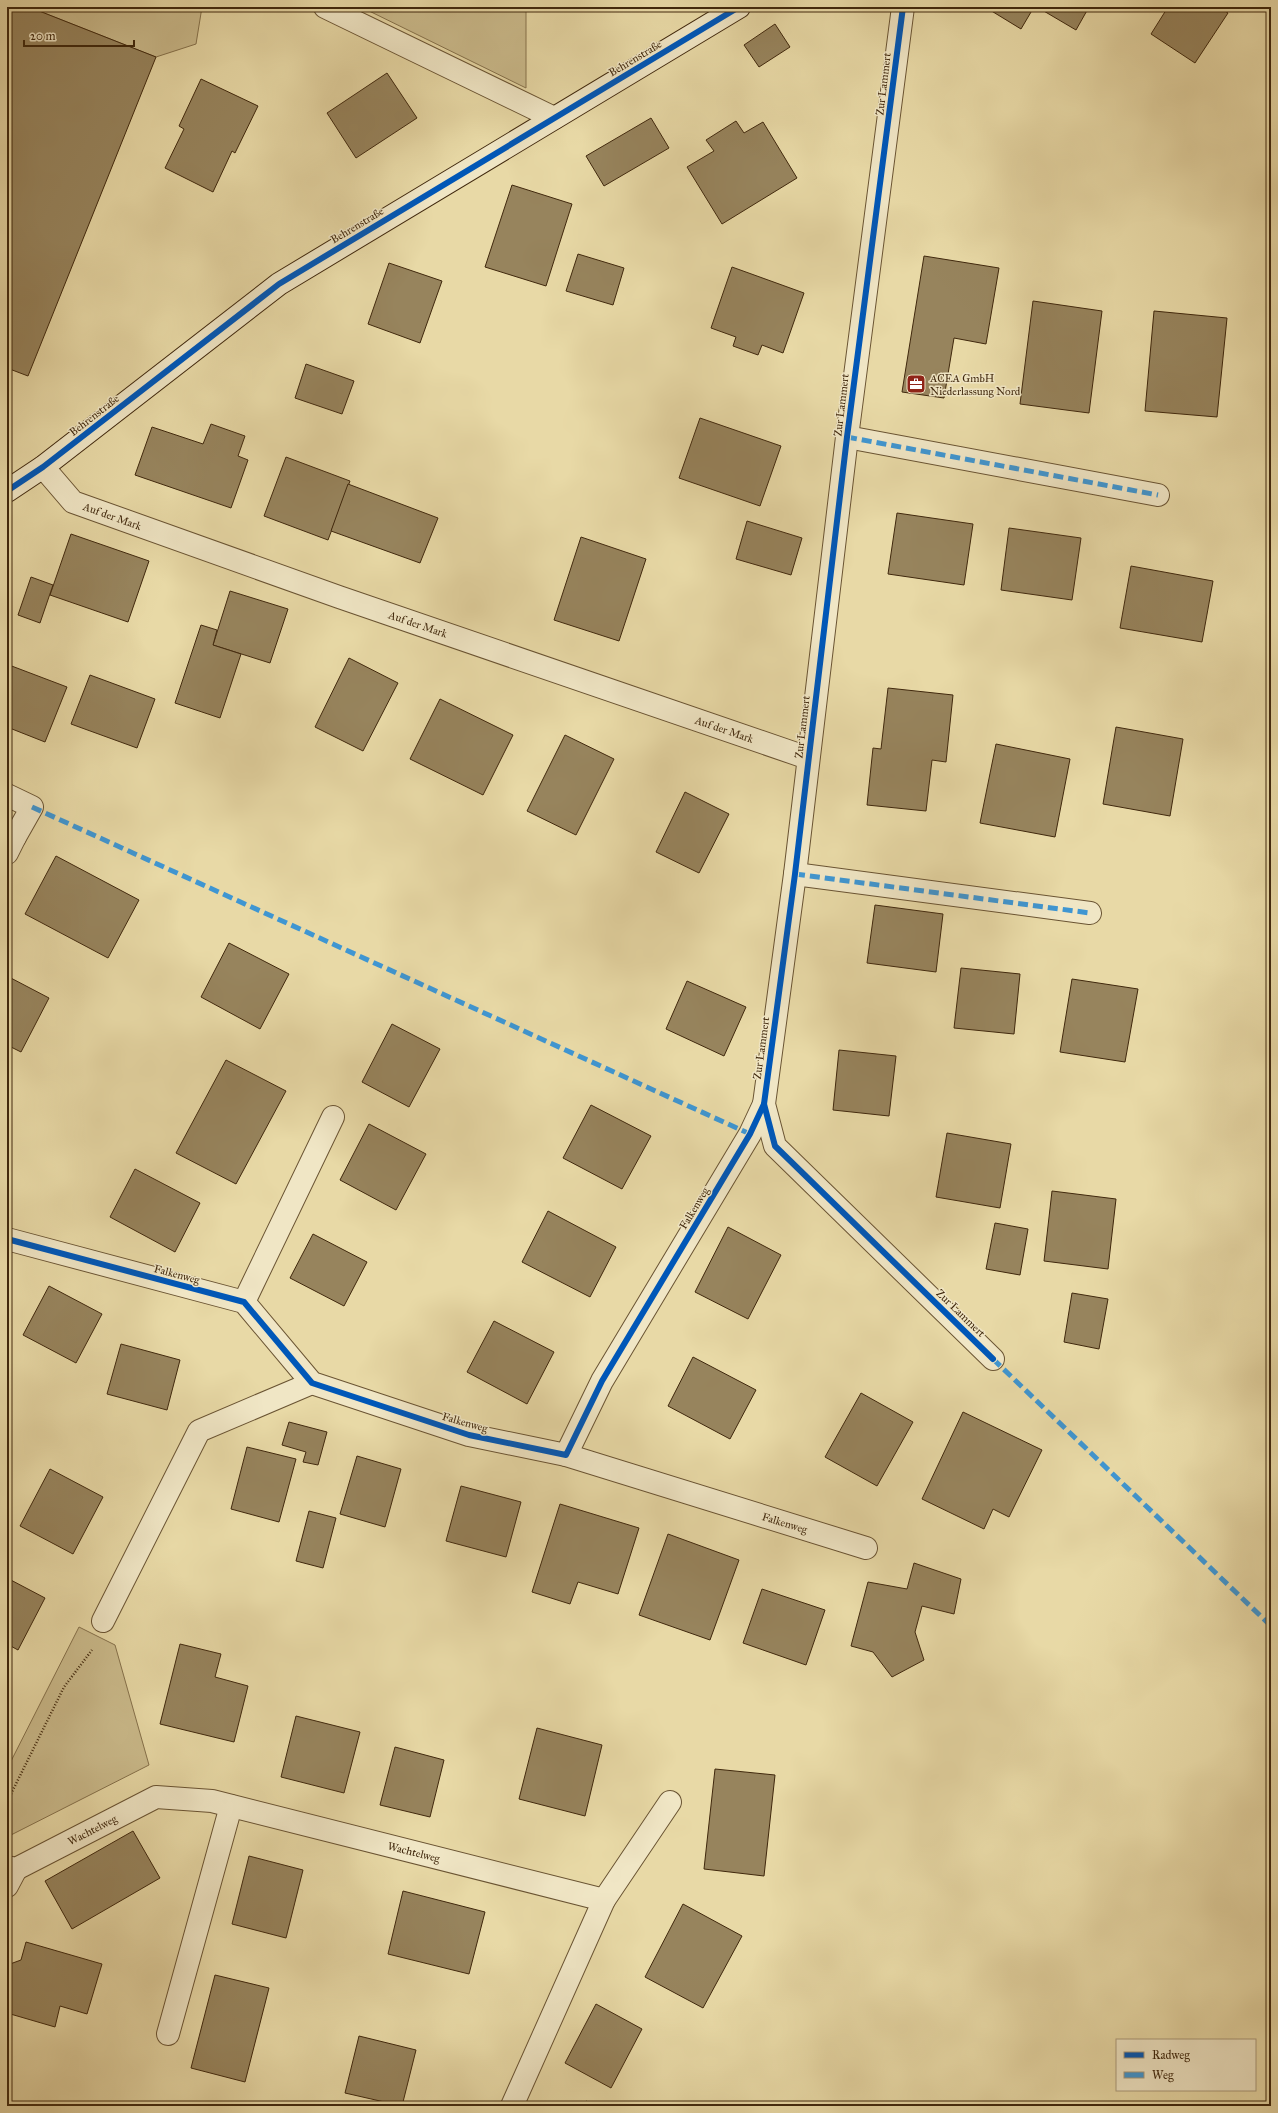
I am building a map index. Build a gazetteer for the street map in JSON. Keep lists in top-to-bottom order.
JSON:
{
  "streets": {
    "street": [
      "Behrenstraße",
      "Zur Lammert",
      "Auf der Mark",
      "Falkenweg",
      "Wachtelweg"
    ]
  },
  "crossings": [
    ["Behrenstraße", "Auf der Mark"],
    ["Zur Lammert", "Auf der Mark"],
    ["Zur Lammert", "Falkenweg"]
  ],
  "places": {
    "office": ["ACEA GmbH Niederlassung Nord"]
  },
  "legend": ["Radweg", "Weg"],
  "scale_bar": "20 m"
}
